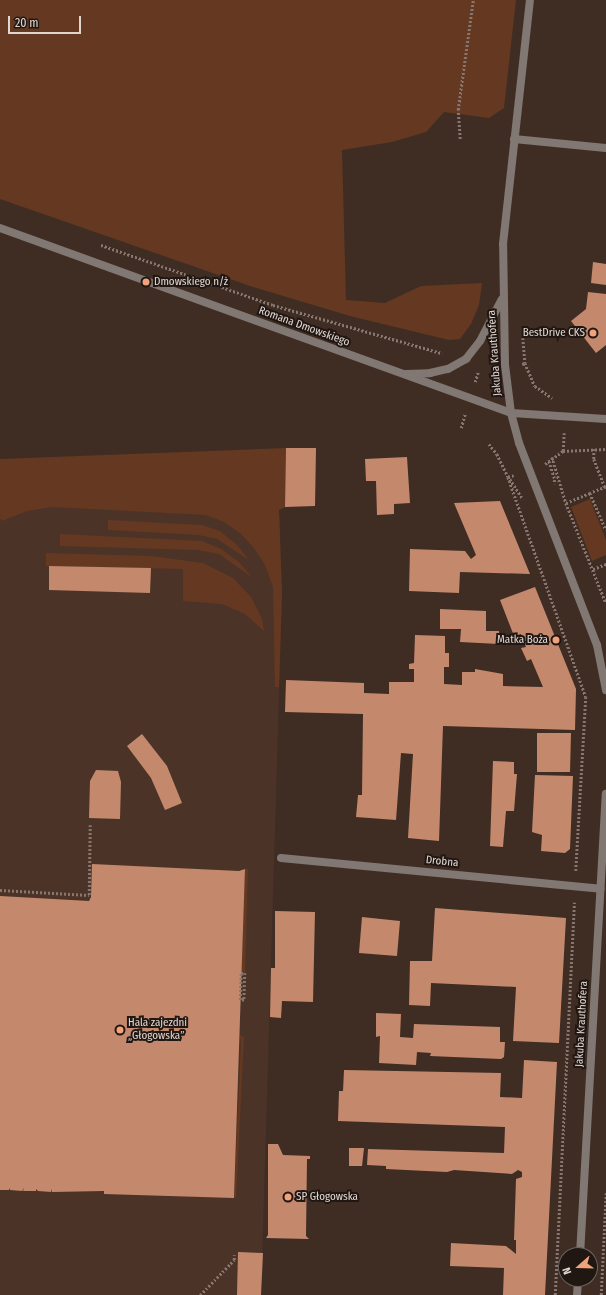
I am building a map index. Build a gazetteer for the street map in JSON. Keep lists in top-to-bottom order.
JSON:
{
  "streets": {
    "street": ["Romana Dmowskiego", "Jakuba Krauthofera", "Drobna"]
  },
  "crossings": [
    ["Romana Dmowskiego", "Jakuba Krauthofera"],
    ["Jakuba Krauthofera", "Drobna"]
  ],
  "places": [
    "Dmowskiego n/ż",
    "BestDrive CKS",
    "Matka Boża",
    "Hala zajezdni „Głogowska”",
    "SP Głogowska"
  ],
  "scale_bar": "20 m",
  "north": "left"
}
